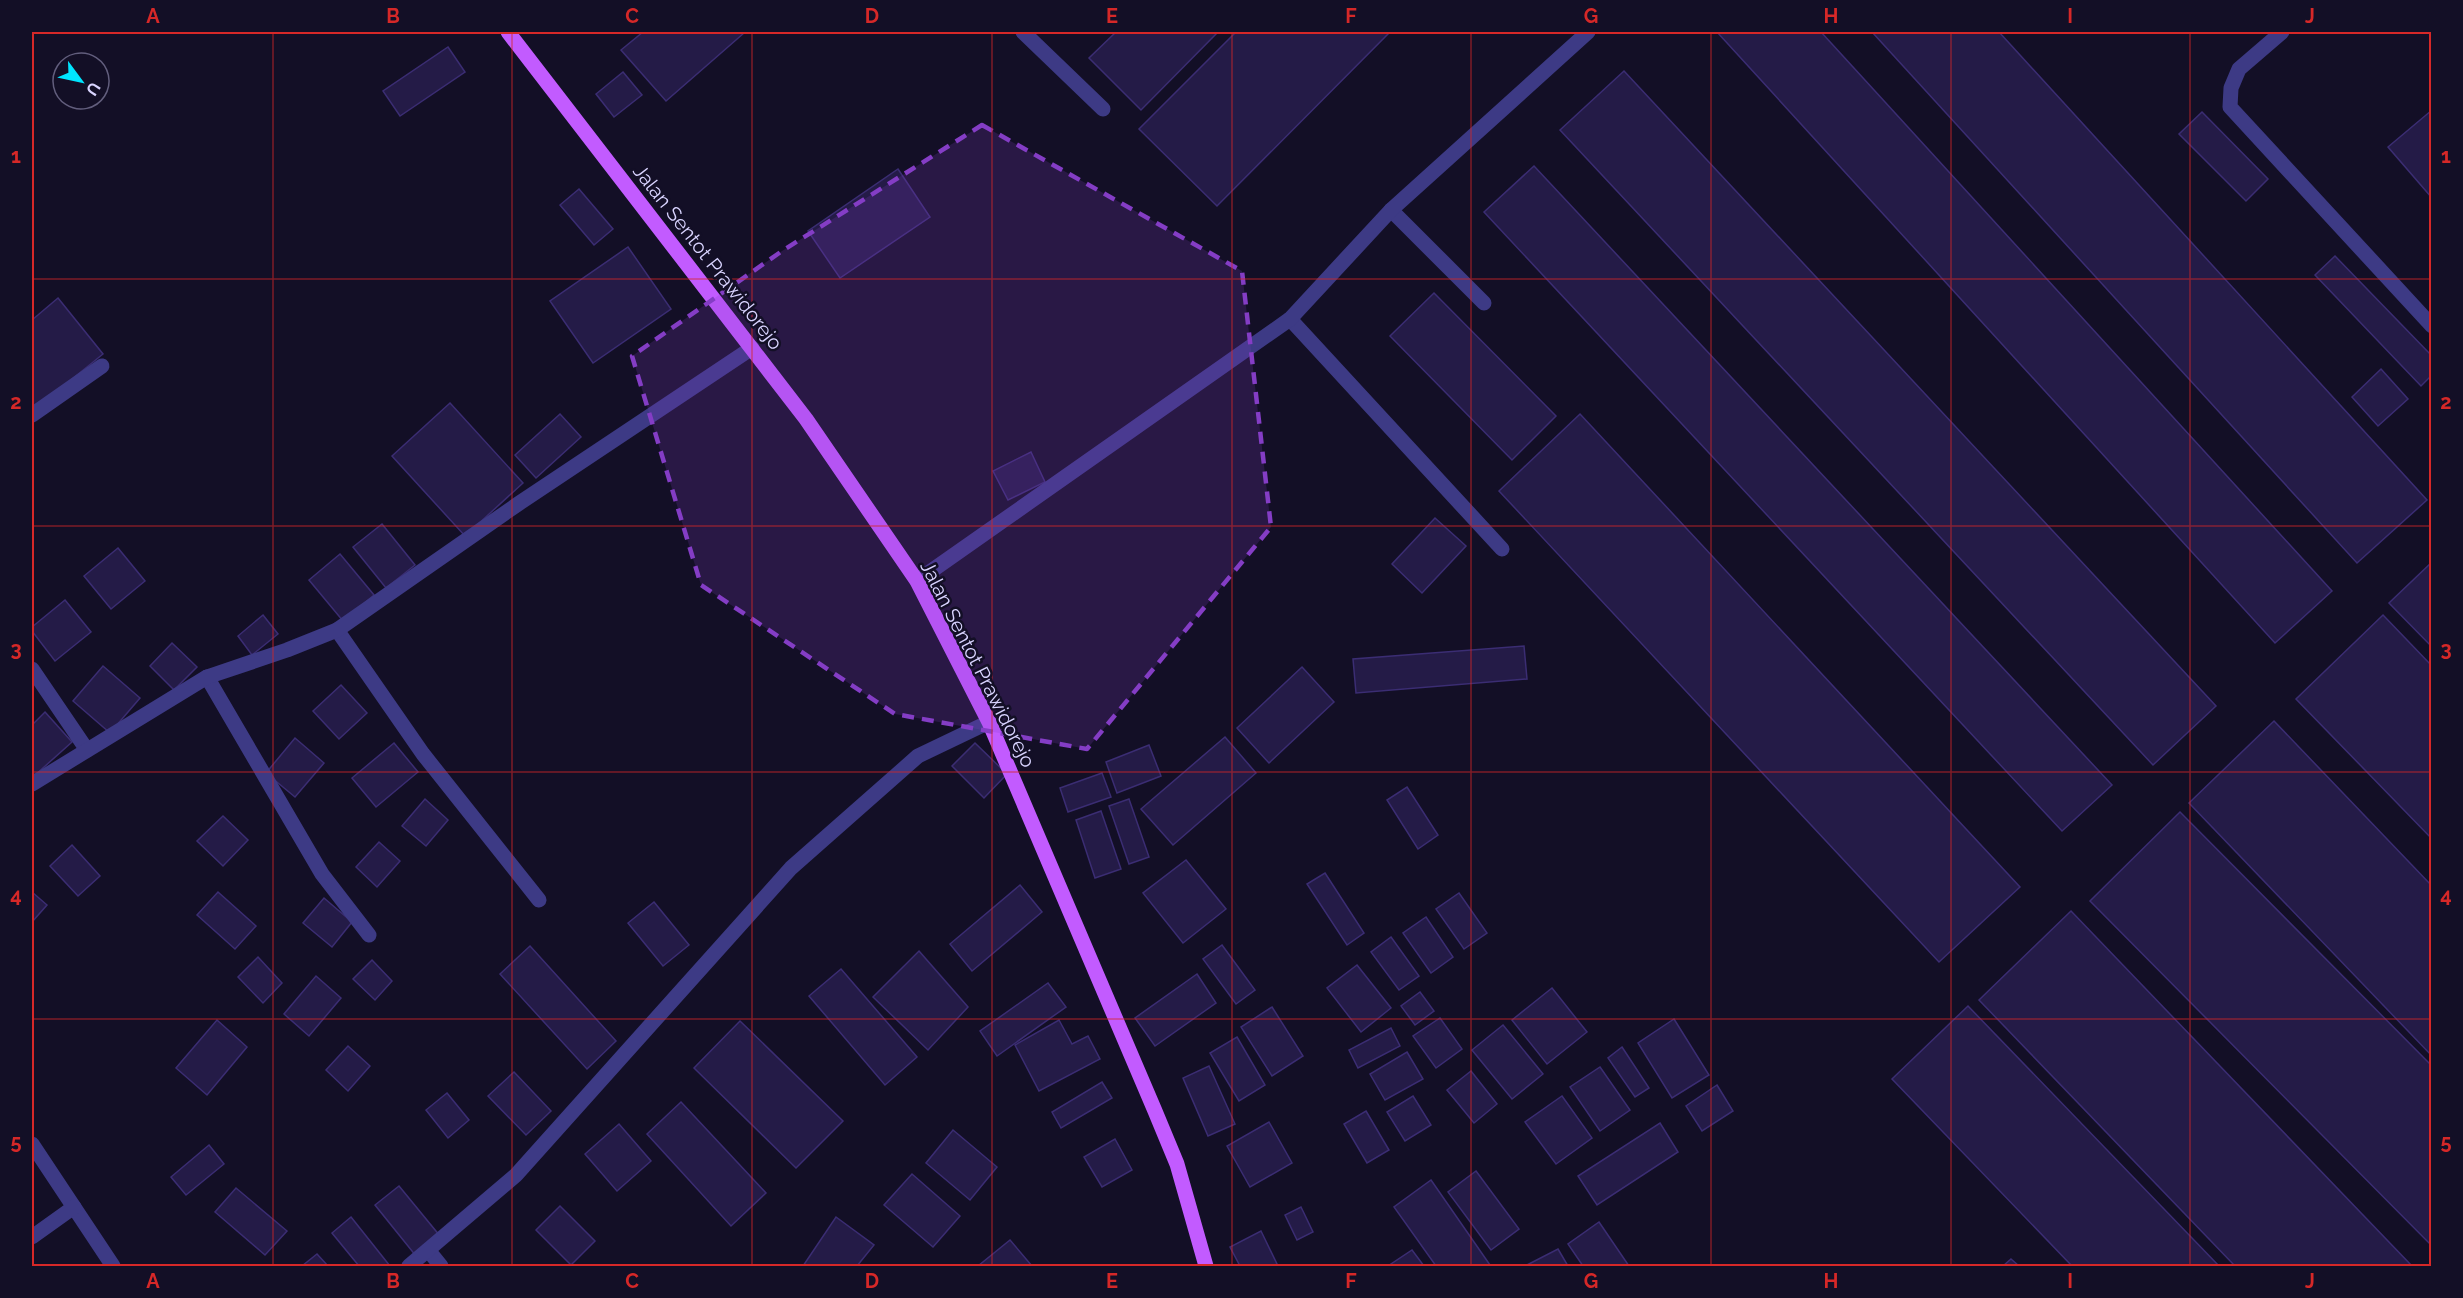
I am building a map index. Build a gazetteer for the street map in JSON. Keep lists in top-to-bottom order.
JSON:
{
  "streets": {
    "main road": ["Jalan Sentot Prawidorejo"]
  },
  "north": "bottom right",
  "grid": {
    "columns": [
      "A",
      "B",
      "C",
      "D",
      "E",
      "F",
      "G",
      "H",
      "I",
      "J"
    ],
    "rows": [
      "1",
      "2",
      "3",
      "4",
      "5"
    ]
  }
}
